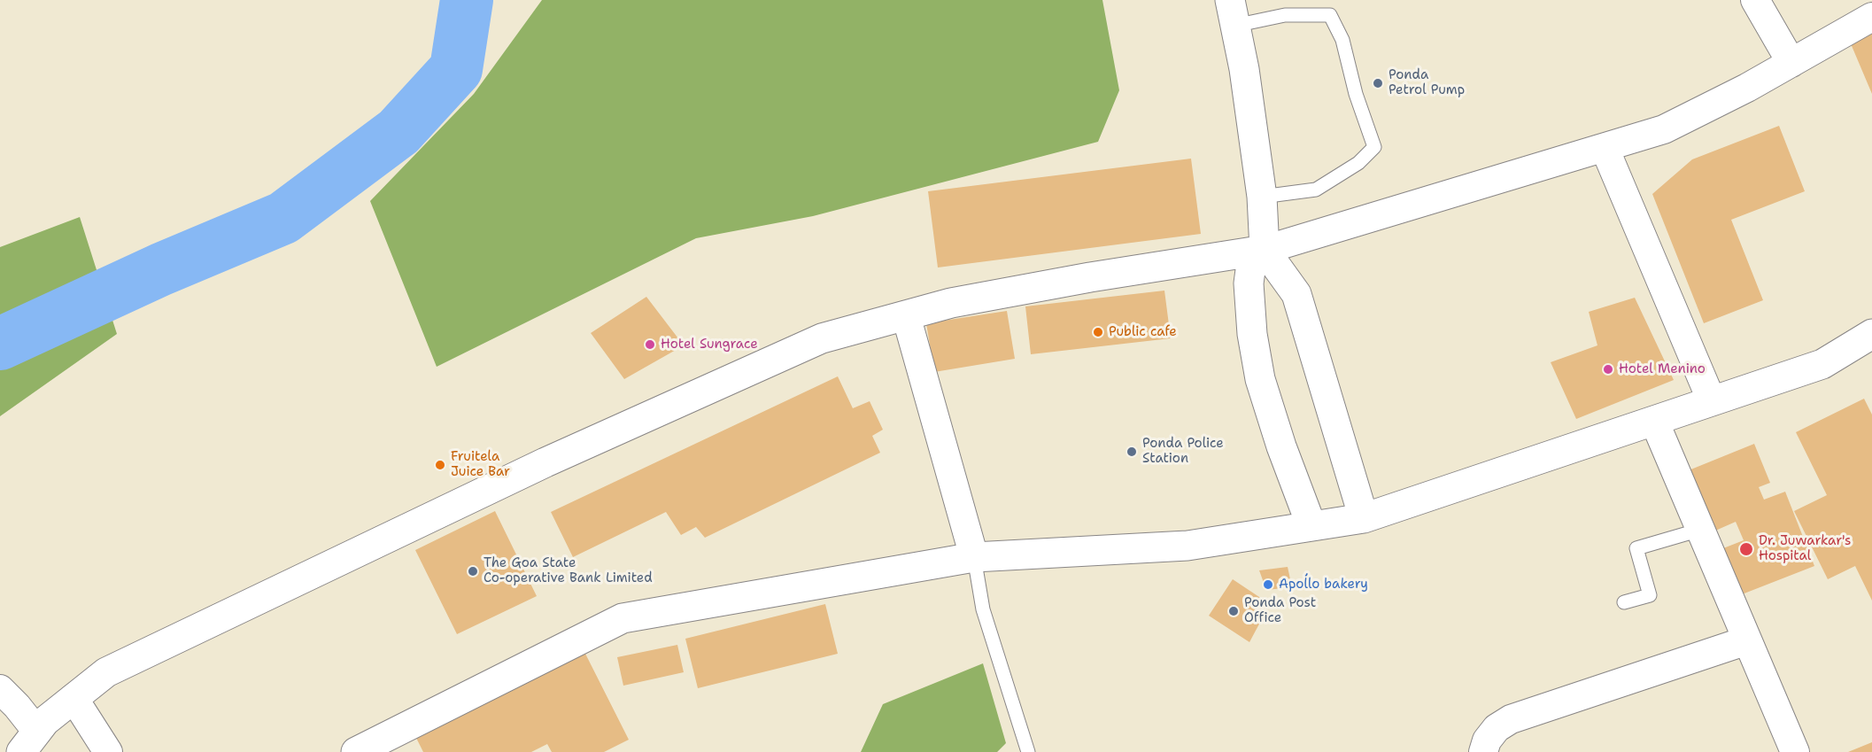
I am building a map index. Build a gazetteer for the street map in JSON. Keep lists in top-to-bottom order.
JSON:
{
  "places": [
    "Ponda Petrol Pump",
    "Public cafe",
    "Hotel Sungrace",
    "Hotel Menino",
    "Ponda Police Station",
    "Fruitela Juice Bar",
    "Dr. Juwarkar's Hospital",
    "The Goa State Co-operative Bank Limited",
    "Apoĺlo bakery",
    "Ponda Post Office"
  ]
}
